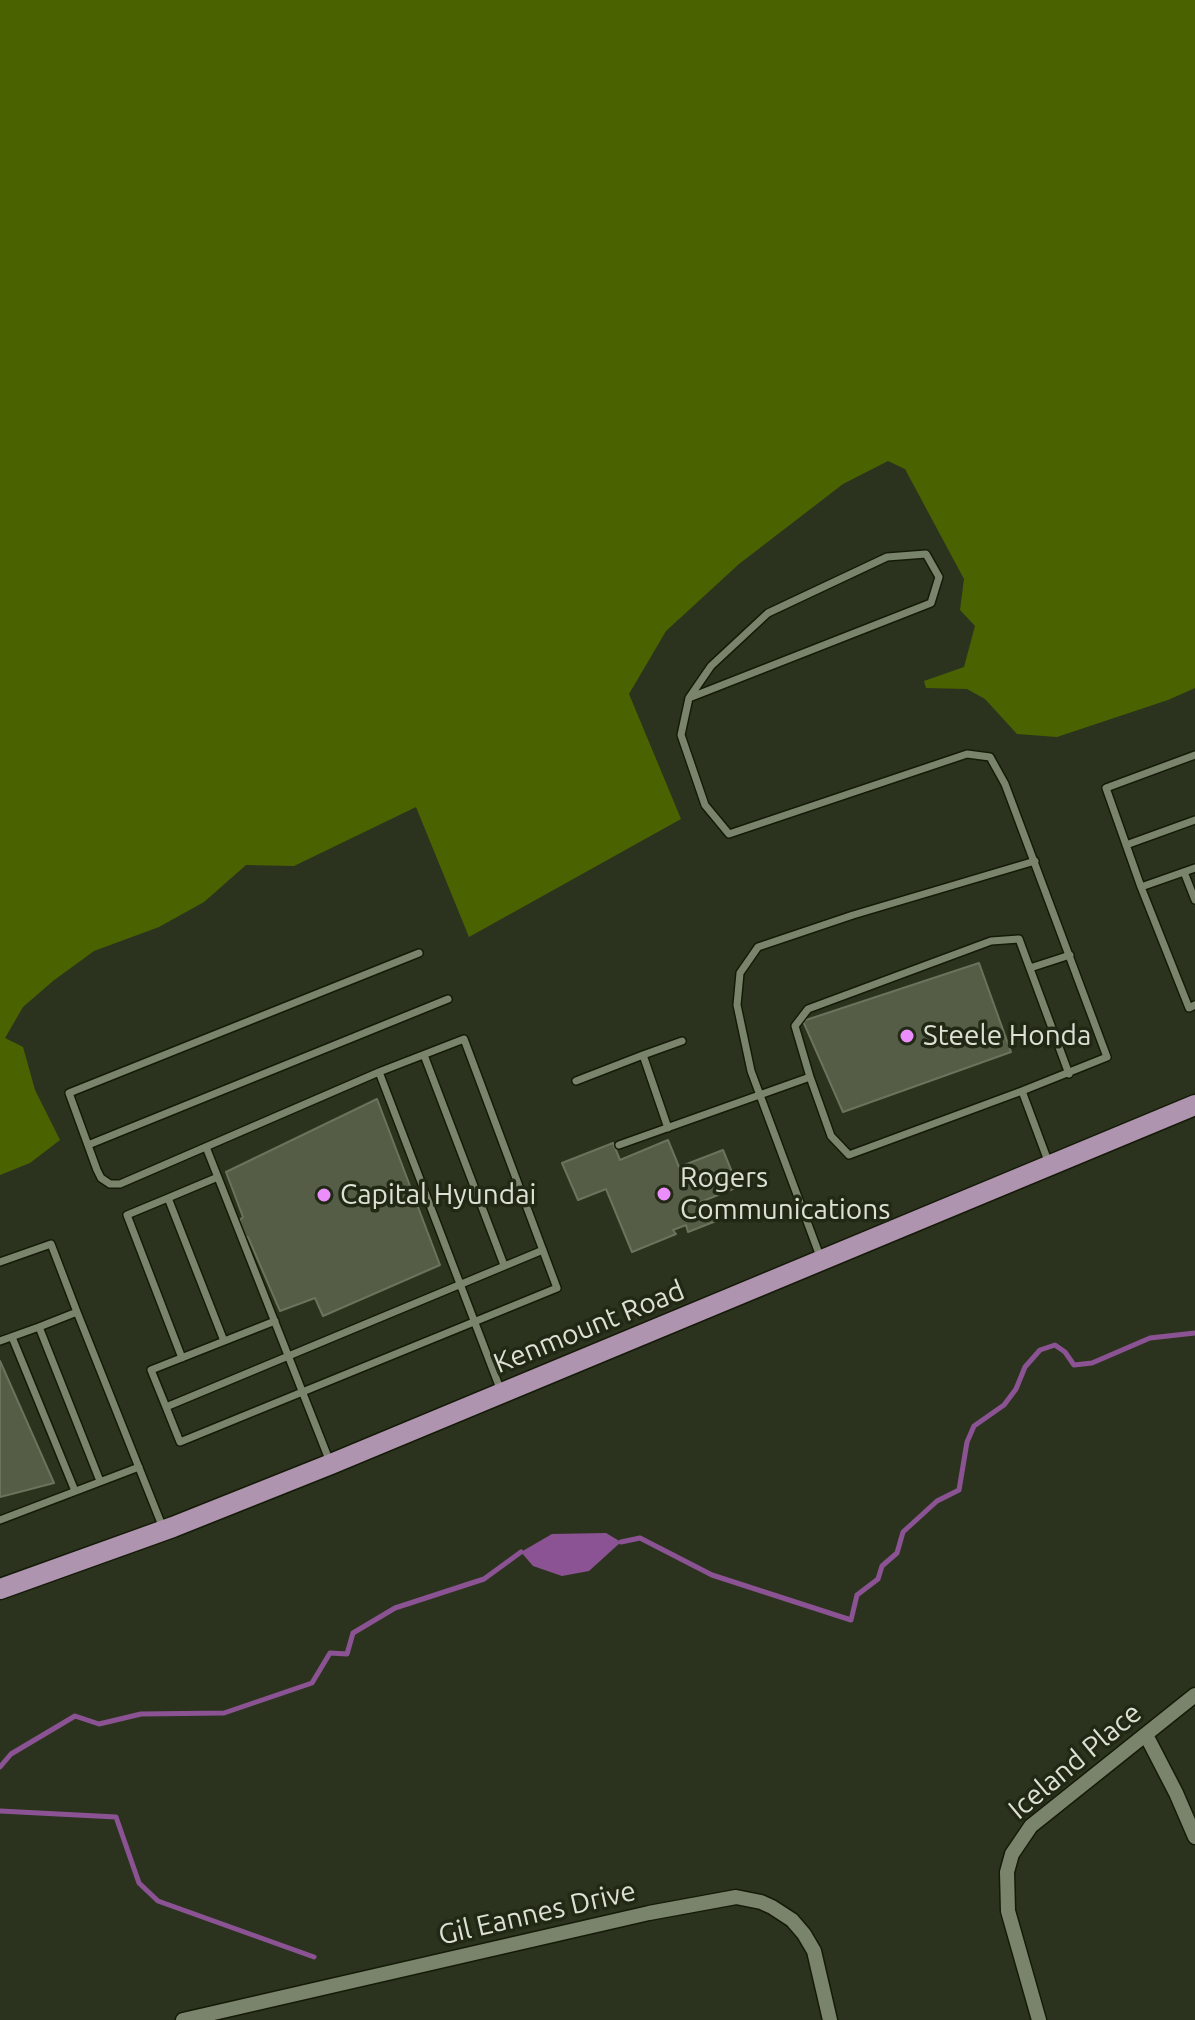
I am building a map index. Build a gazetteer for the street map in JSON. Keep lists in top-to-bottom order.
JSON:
{
  "streets": {
    "main road": ["Kenmount Road"],
    "street": ["Iceland Place", "Gil Eannes Drive"]
  },
  "places": ["Steele Honda", "Rogers Communications", "Capital Hyundai"]
}
